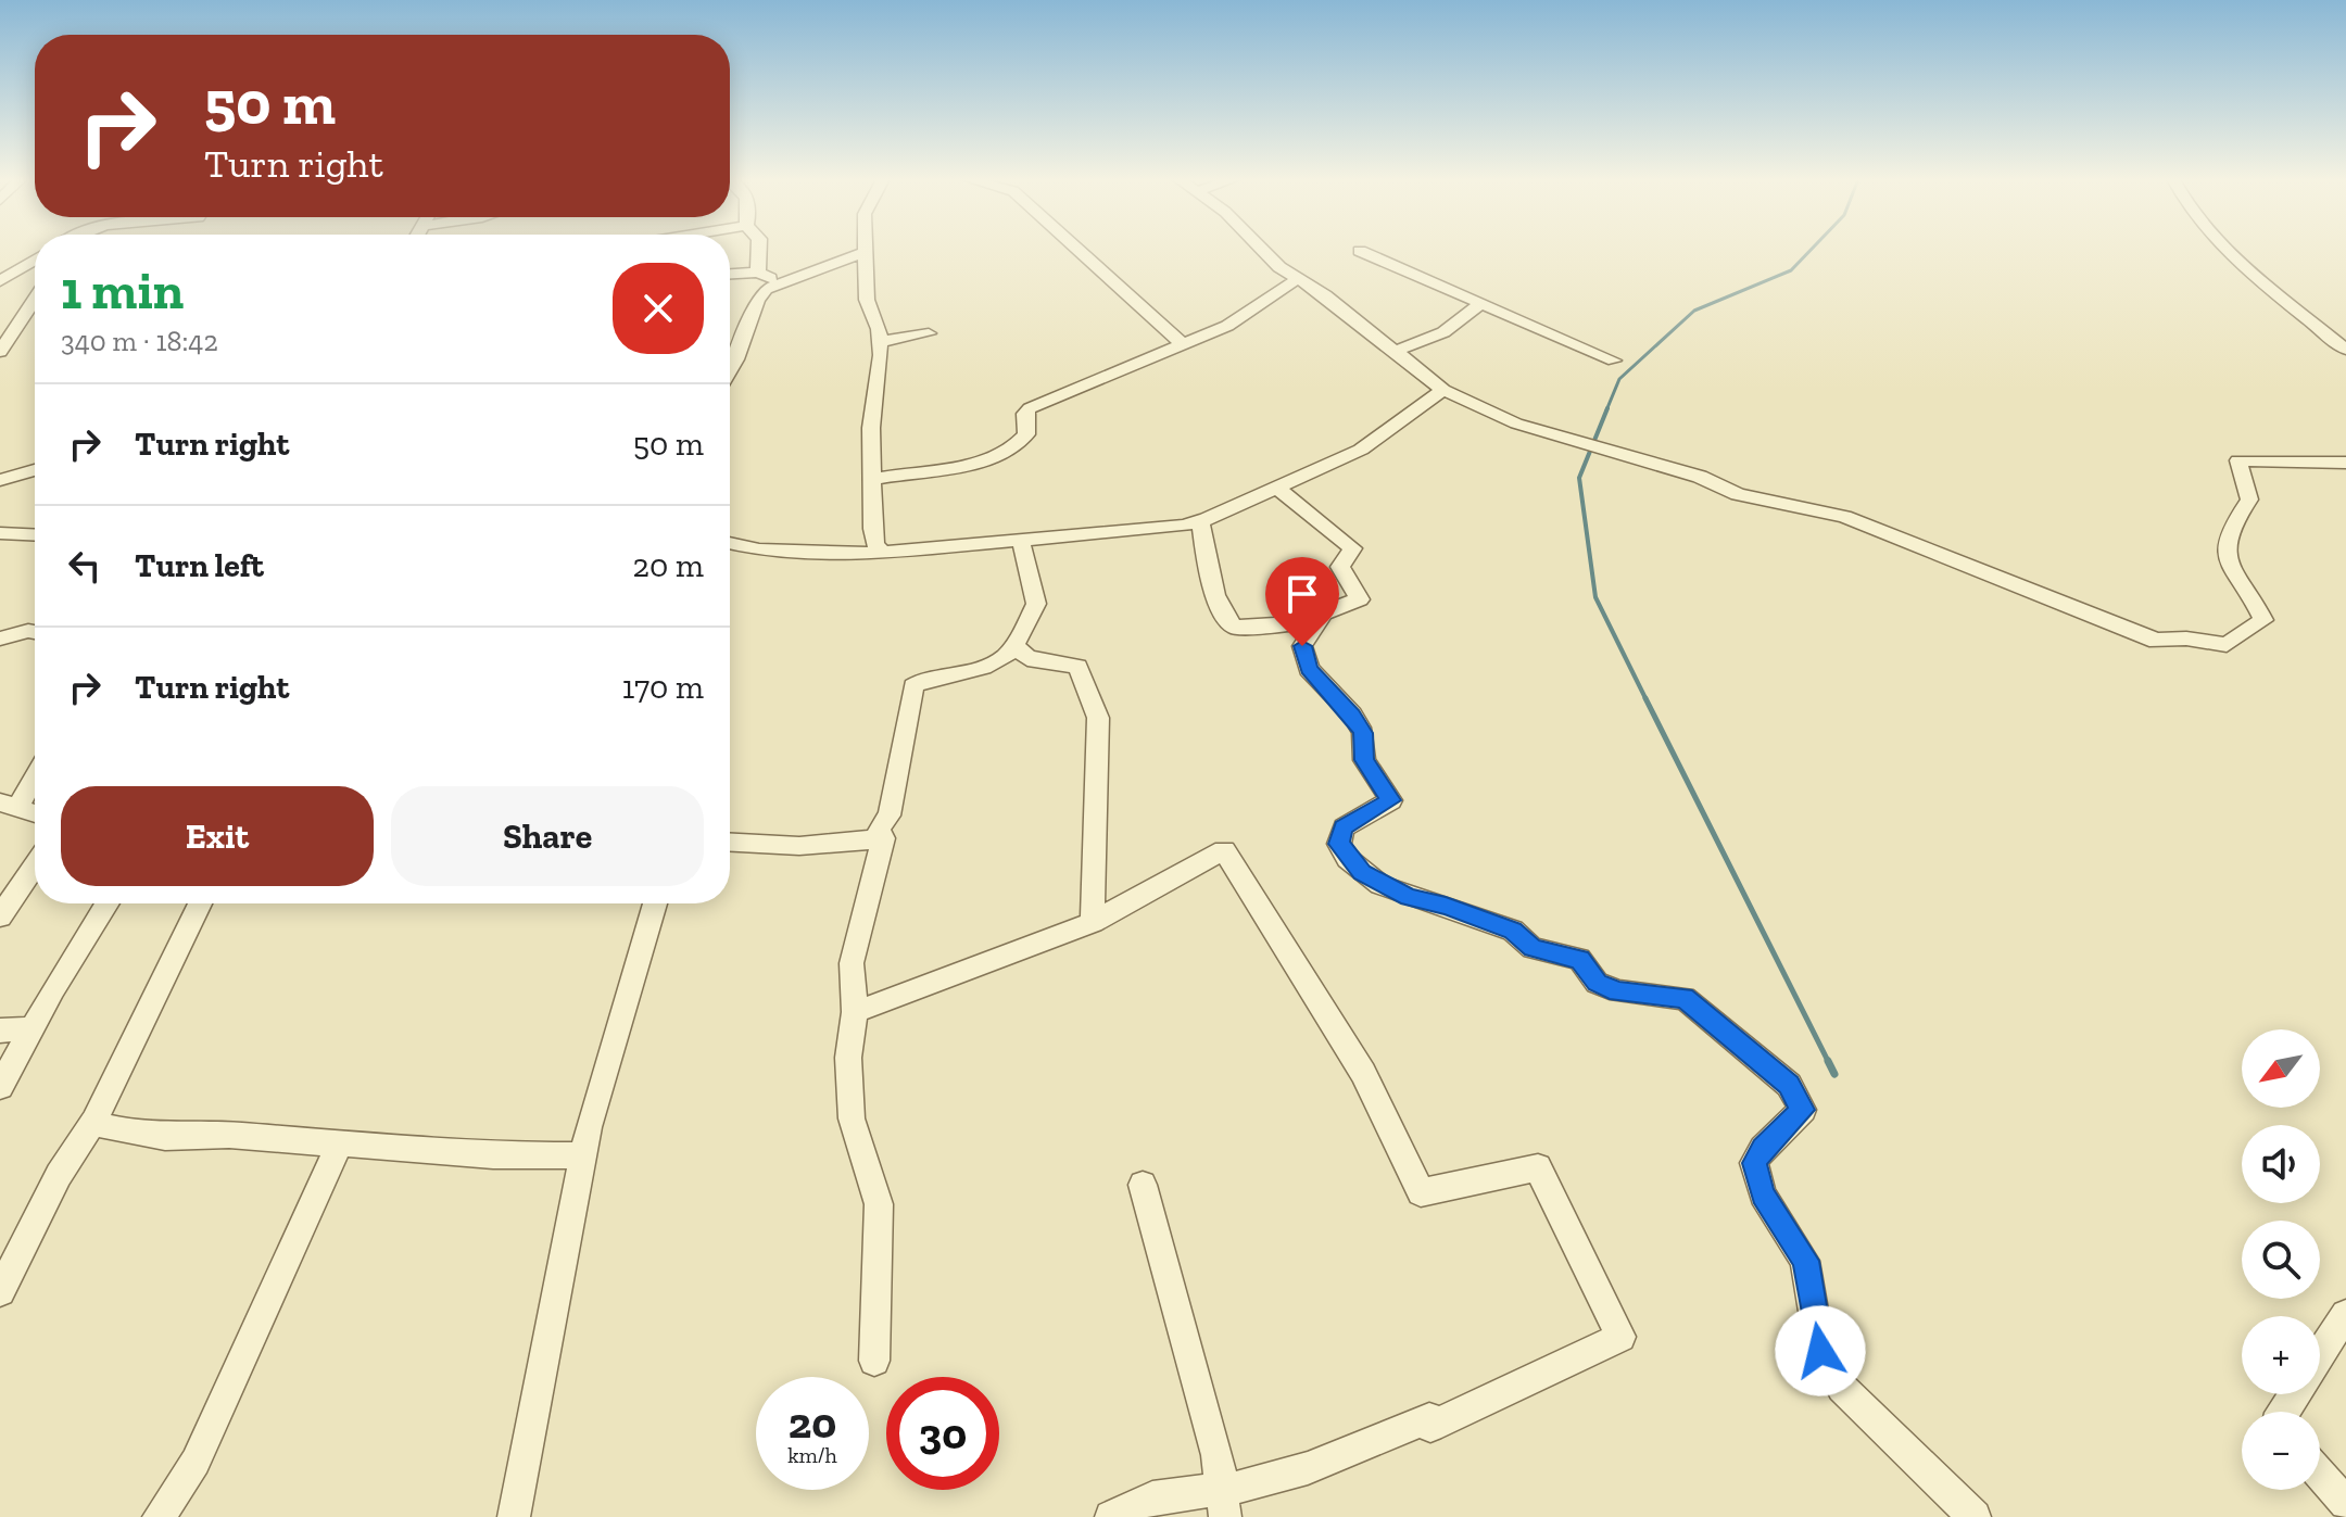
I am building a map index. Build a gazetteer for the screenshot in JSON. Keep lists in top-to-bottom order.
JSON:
{
  "north": "bottom left",
  "page": {
    "turn": ["50 m", "Turn right"],
    "heading": ["1 min", "340 m · 18:42"],
    "list": [
      {
        "name": "Turn right",
        "value": "50 m"
      },
      {
        "name": "Turn left",
        "value": "20 m"
      },
      {
        "name": "Turn right",
        "value": "170 m"
      }
    ],
    "buttons": ["Exit", "Share"],
    "map_buttons": ["+", "−"],
    "speed": "20 km/h",
    "limit": "30"
  }
}
